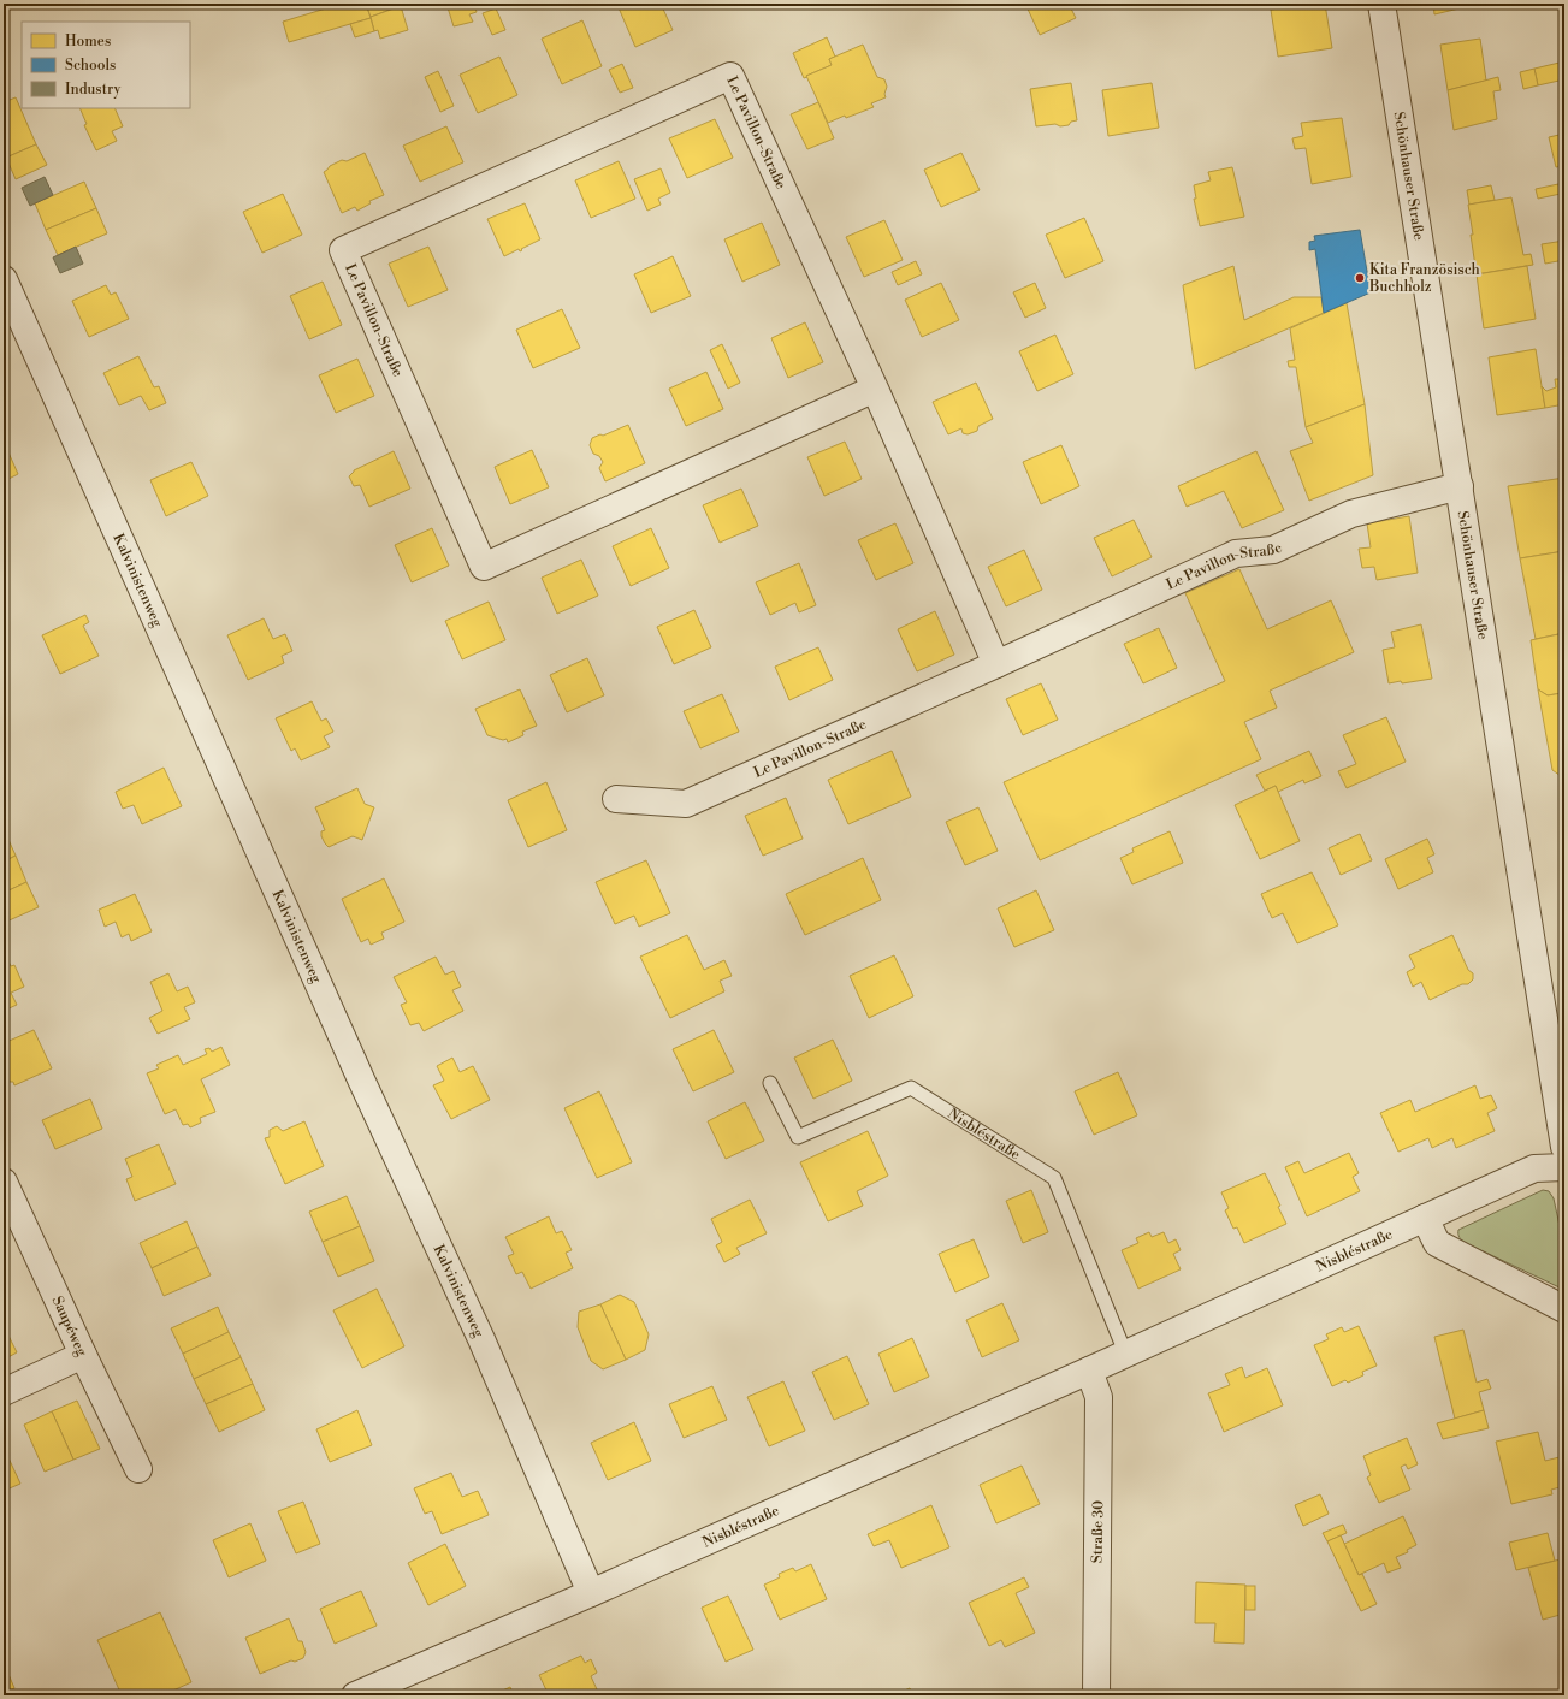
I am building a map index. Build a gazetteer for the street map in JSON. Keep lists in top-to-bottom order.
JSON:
{
  "streets": {
    "street": [
      "Le Pavillon-Straße",
      "Schönhauser Straße",
      "Kalvinistenweg",
      "Nisbléstraße",
      "Saupéweg",
      "Straße 30"
    ]
  },
  "crossings": [
    ["Le Pavillon-Straße", "Schönhauser Straße"],
    ["Kalvinistenweg", "Nisbléstraße"],
    ["Nisbléstraße", "Straße 30"]
  ],
  "places": ["Kita Französisch Buchholz"],
  "legend": ["Homes", "Schools", "Industry"]
}
